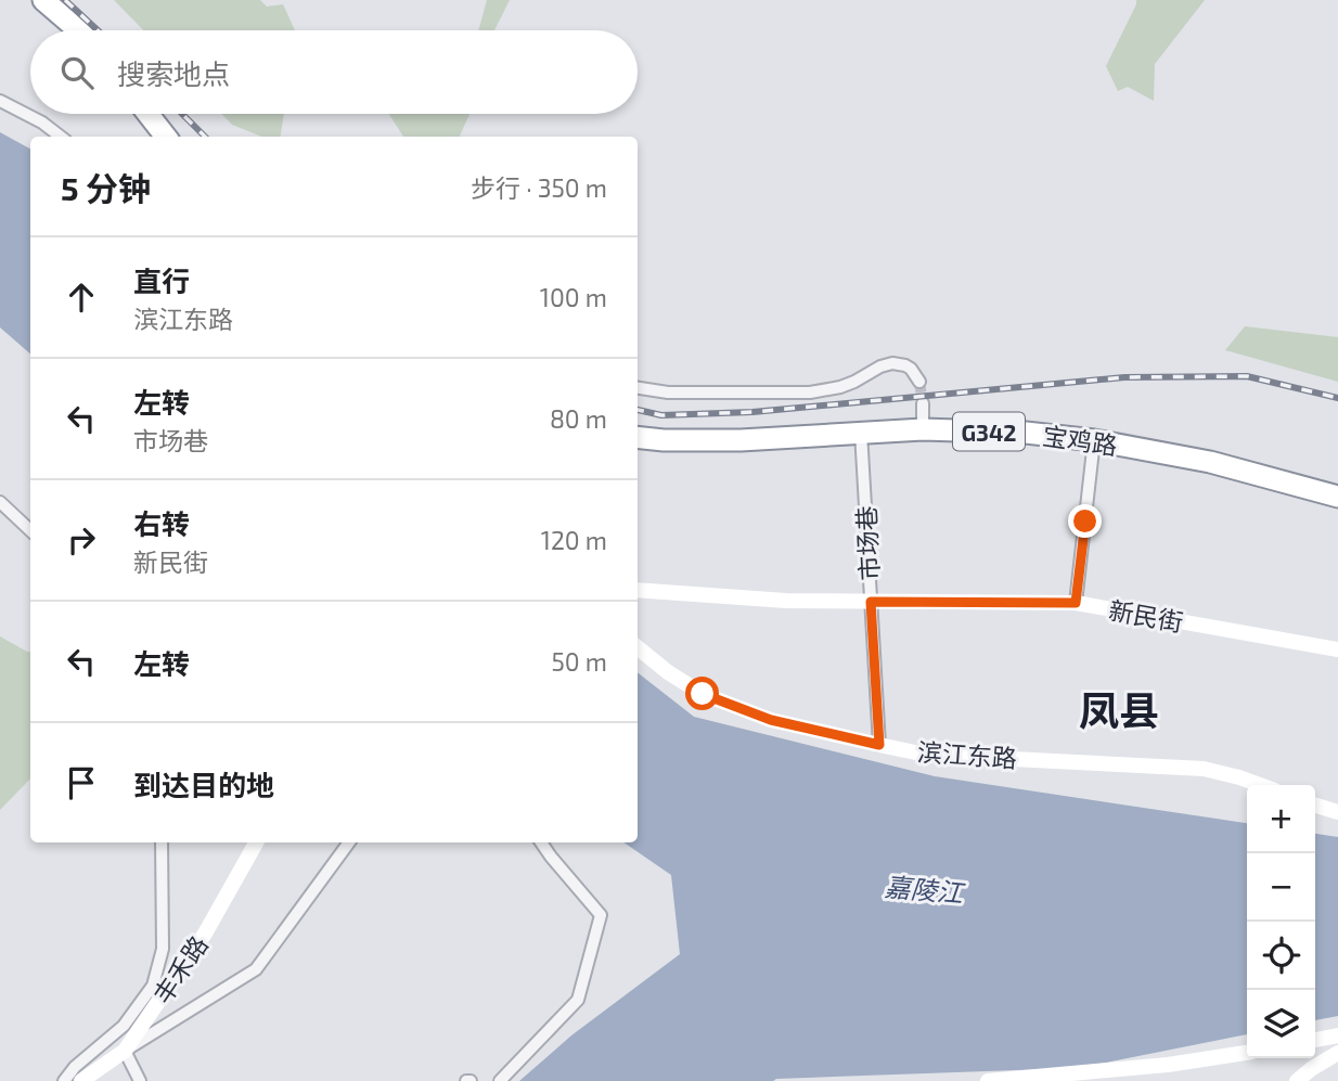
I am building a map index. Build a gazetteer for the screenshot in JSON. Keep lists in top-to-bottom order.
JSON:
{
  "streets": {
    "highway": ["G342", "宝鸡路"],
    "street": [
      "市场巷",
      "新民街",
      "滨江东路",
      "丰禾路"
    ]
  },
  "crossings": [
    ["宝鸡路", "市场巷"],
    ["市场巷", "新民街"],
    ["市场巷", "滨江东路"]
  ],
  "districts": ["凤县"],
  "water": ["嘉陵江"],
  "page": {
    "search": "搜索地点",
    "heading": ["5 分钟", "步行 · 350 m"],
    "list": [
      ["直行", "滨江东路", "100 m"],
      ["左转", "市场巷", "80 m"],
      ["右转", "新民街", "120 m"],
      ["左转", "50 m"],
      "到达目的地"
    ],
    "map_buttons": ["+", "−"]
  }
}
